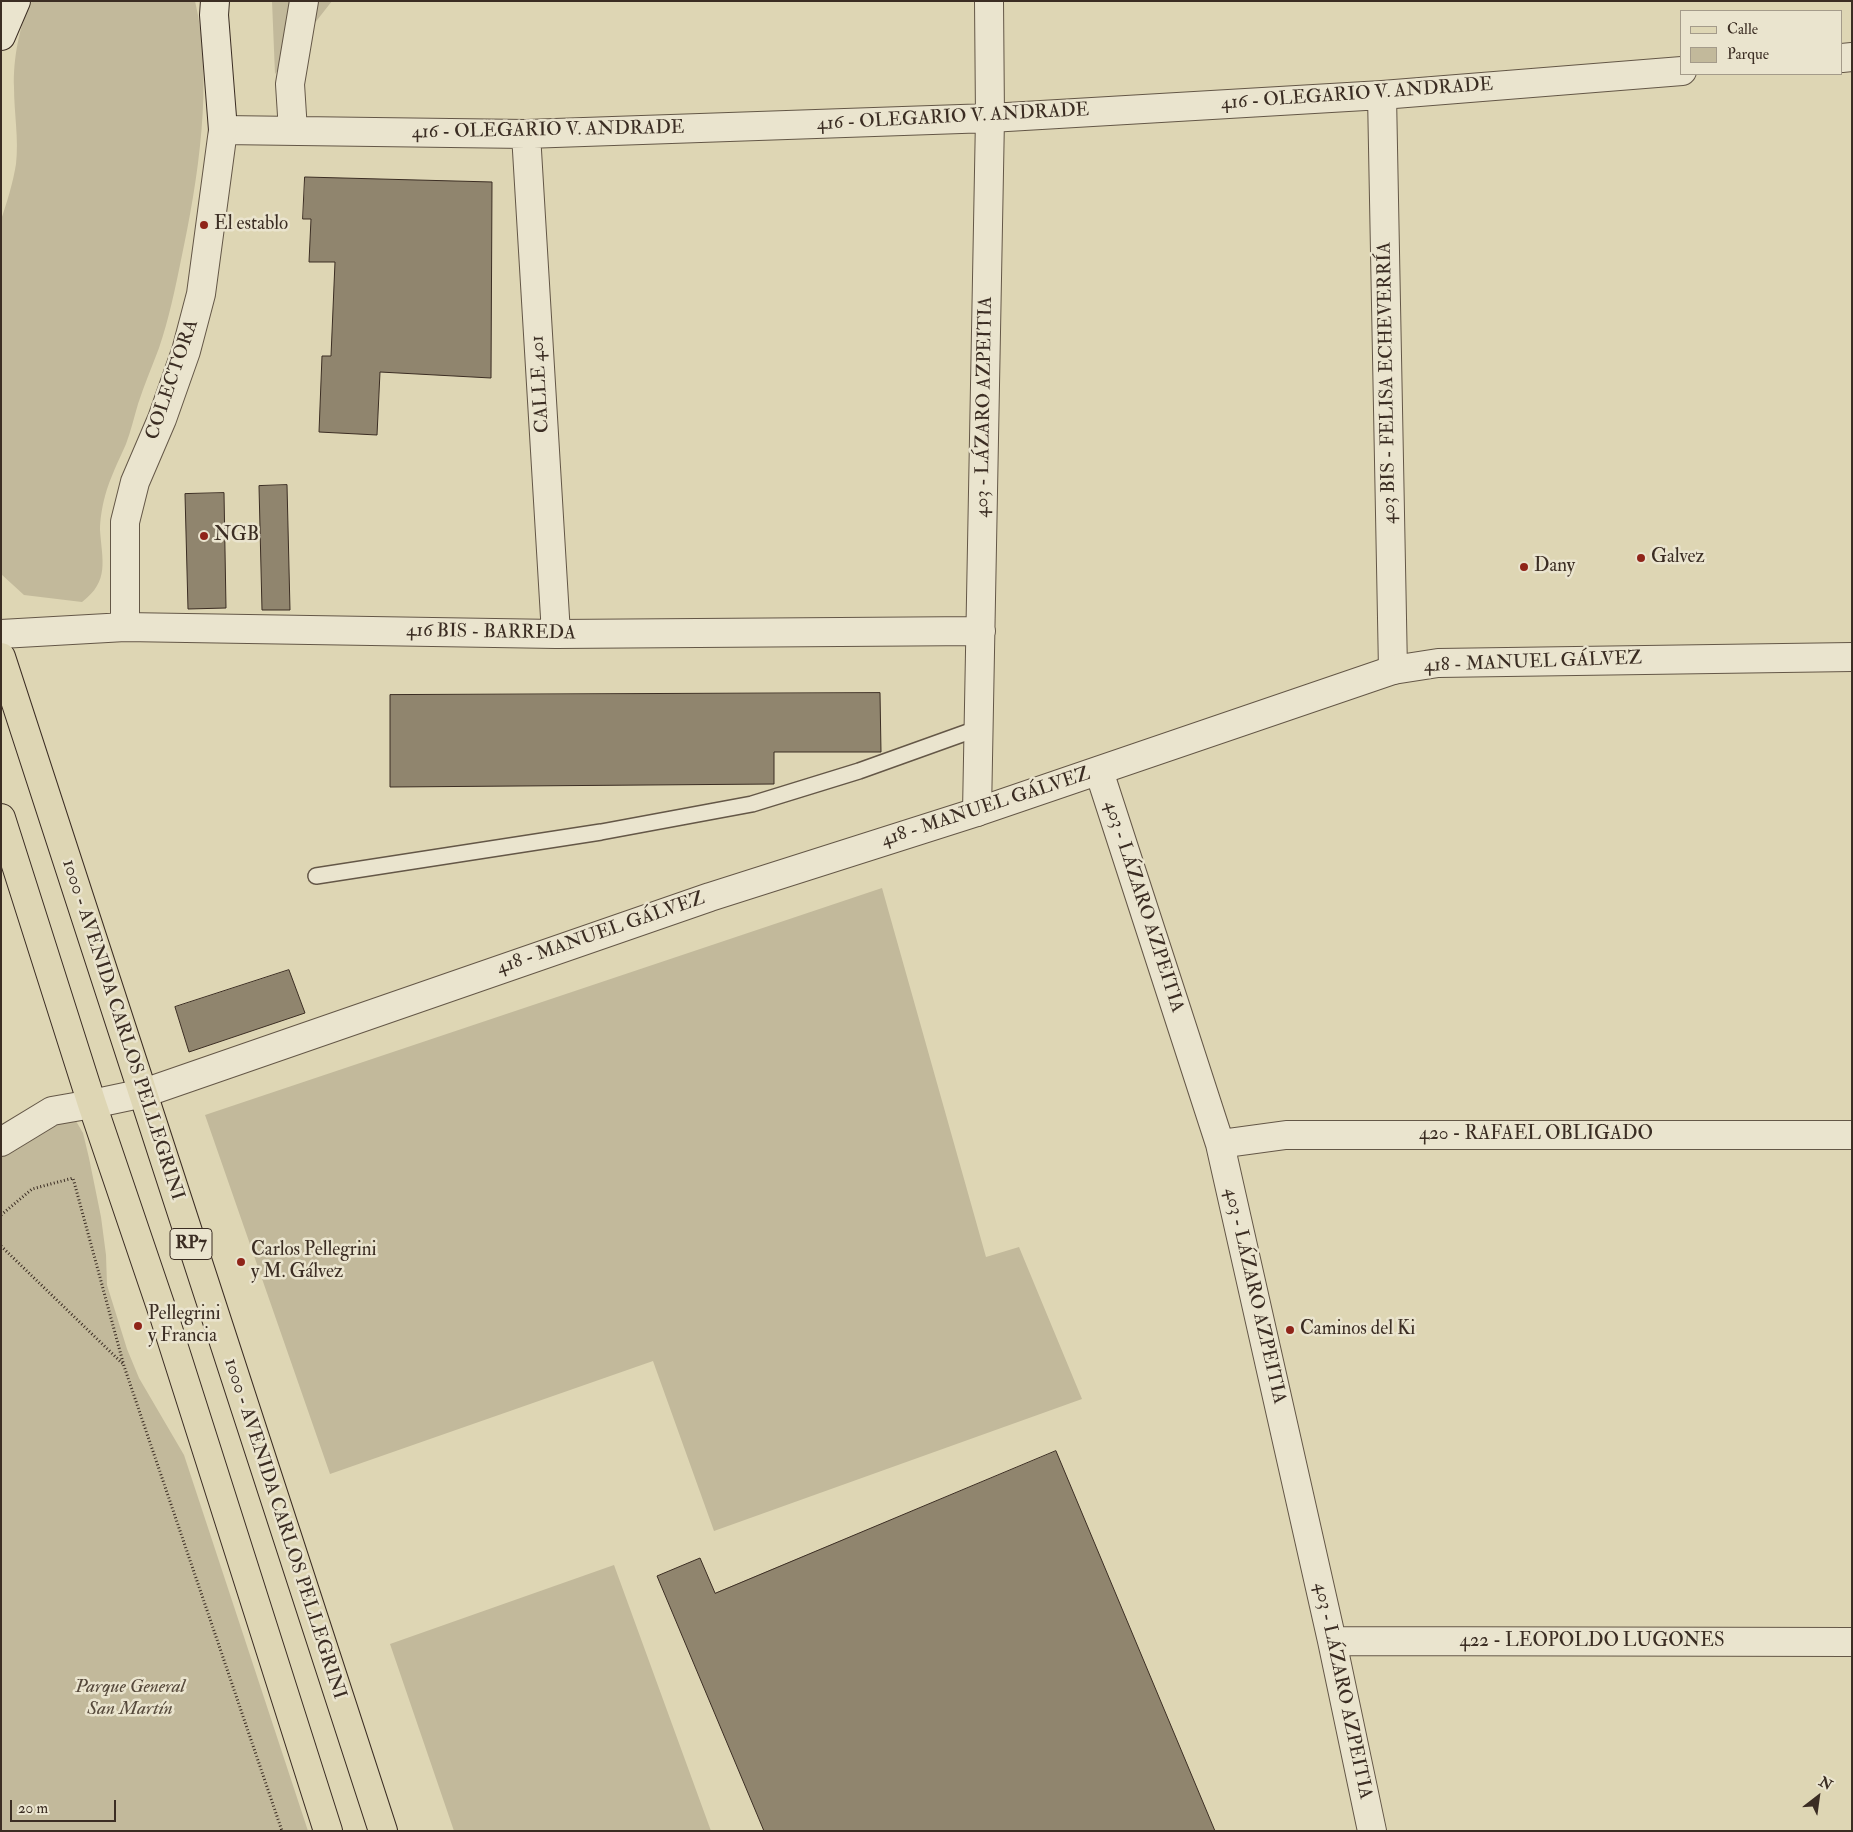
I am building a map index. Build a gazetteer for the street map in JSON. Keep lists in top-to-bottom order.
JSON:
{
  "streets": {
    "main road": ["1000 - AVENIDA CARLOS PELLEGRINI", "RP7"],
    "street": [
      "416 - OLEGARIO V. ANDRADE",
      "COLECTORA",
      "403 BIS - FELISA ECHEVERRÍA",
      "CALLE 401",
      "403 - LÁZARO AZPEITIA",
      "416 BIS - BARREDA",
      "418 - MANUEL GÁLVEZ",
      "420 - RAFAEL OBLIGADO",
      "422 - LEOPOLDO LUGONES"
    ]
  },
  "crossings": [
    ["416 - OLEGARIO V. ANDRADE", "COLECTORA"],
    ["416 - OLEGARIO V. ANDRADE", "403 BIS - FELISA ECHEVERRÍA"],
    ["416 - OLEGARIO V. ANDRADE", "CALLE 401"],
    ["416 - OLEGARIO V. ANDRADE", "403 - LÁZARO AZPEITIA"],
    ["COLECTORA", "416 BIS - BARREDA"],
    ["403 BIS - FELISA ECHEVERRÍA", "418 - MANUEL GÁLVEZ"],
    ["CALLE 401", "416 BIS - BARREDA"],
    ["403 - LÁZARO AZPEITIA", "416 BIS - BARREDA"],
    ["403 - LÁZARO AZPEITIA", "418 - MANUEL GÁLVEZ"],
    ["403 - LÁZARO AZPEITIA", "420 - RAFAEL OBLIGADO"],
    ["403 - LÁZARO AZPEITIA", "422 - LEOPOLDO LUGONES"],
    ["418 - MANUEL GÁLVEZ", "1000 - AVENIDA CARLOS PELLEGRINI"],
    ["418 - MANUEL GÁLVEZ", "RP7"]
  ],
  "parks": ["Parque General San Martín"],
  "places": [
    "El establo",
    "NGB",
    "Galvez",
    "Dany",
    "Carlos Pellegrini y M. Gálvez",
    "Pellegrini y Francia",
    "Caminos del Ki"
  ],
  "legend": ["Calle", "Parque"],
  "scale_bar": "20 m",
  "north": "top right"
}
